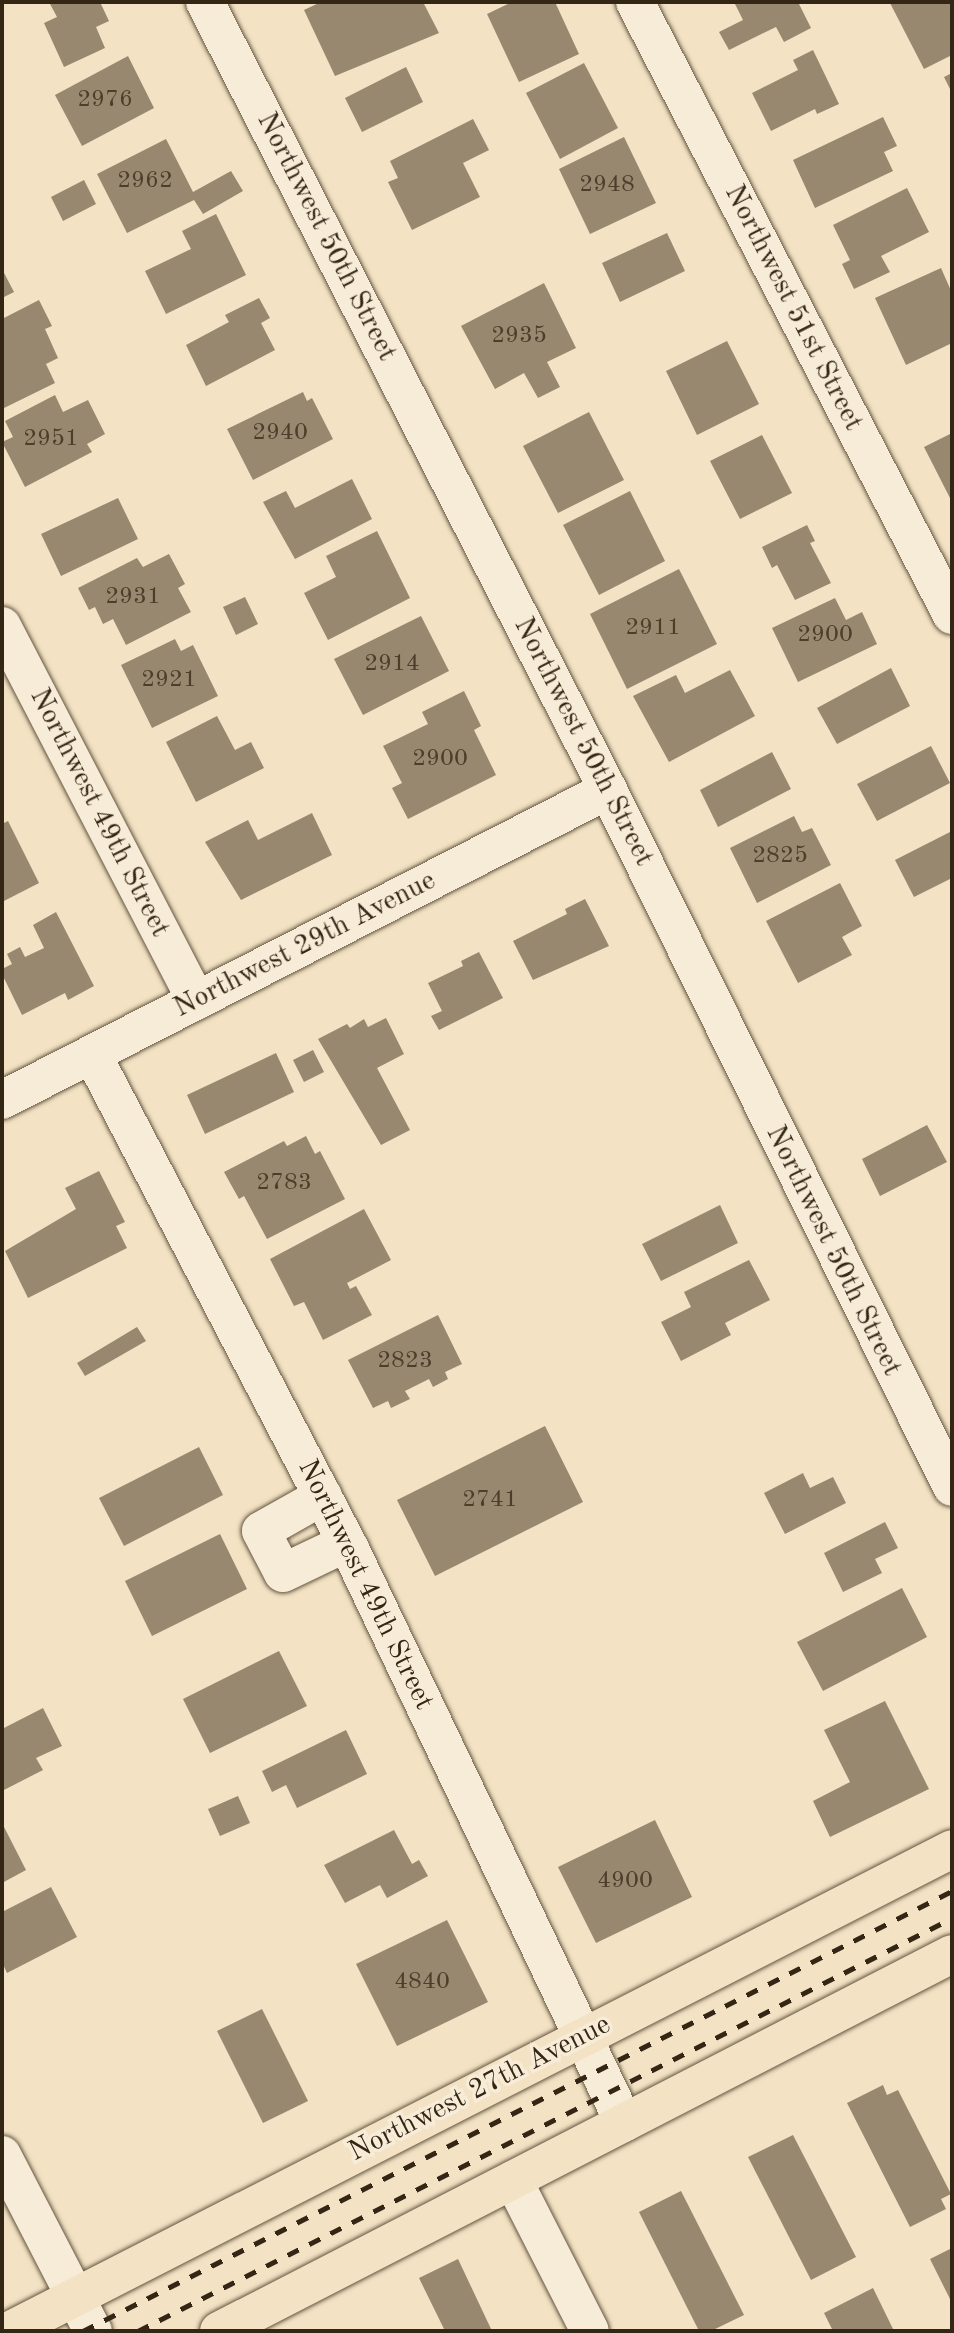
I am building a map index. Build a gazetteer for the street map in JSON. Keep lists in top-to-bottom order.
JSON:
{
  "streets": {
    "main road": ["Northwest 27th Avenue"],
    "street": [
      "Northwest 50th Street",
      "Northwest 51st Street",
      "Northwest 49th Street",
      "Northwest 29th Avenue"
    ]
  },
  "crossings": [
    ["Northwest 50th Street", "Northwest 29th Avenue"],
    ["Northwest 49th Street", "Northwest 29th Avenue"],
    ["Northwest 49th Street", "Northwest 27th Avenue"]
  ],
  "house_numbers": [
    "2976",
    "2962",
    "2948",
    "2935",
    "2940",
    "2951",
    "2931",
    "2911",
    "2900",
    "2914",
    "2921",
    "2900",
    "2825",
    "2783",
    "2823",
    "2741",
    "4900",
    "4840"
  ]
}
